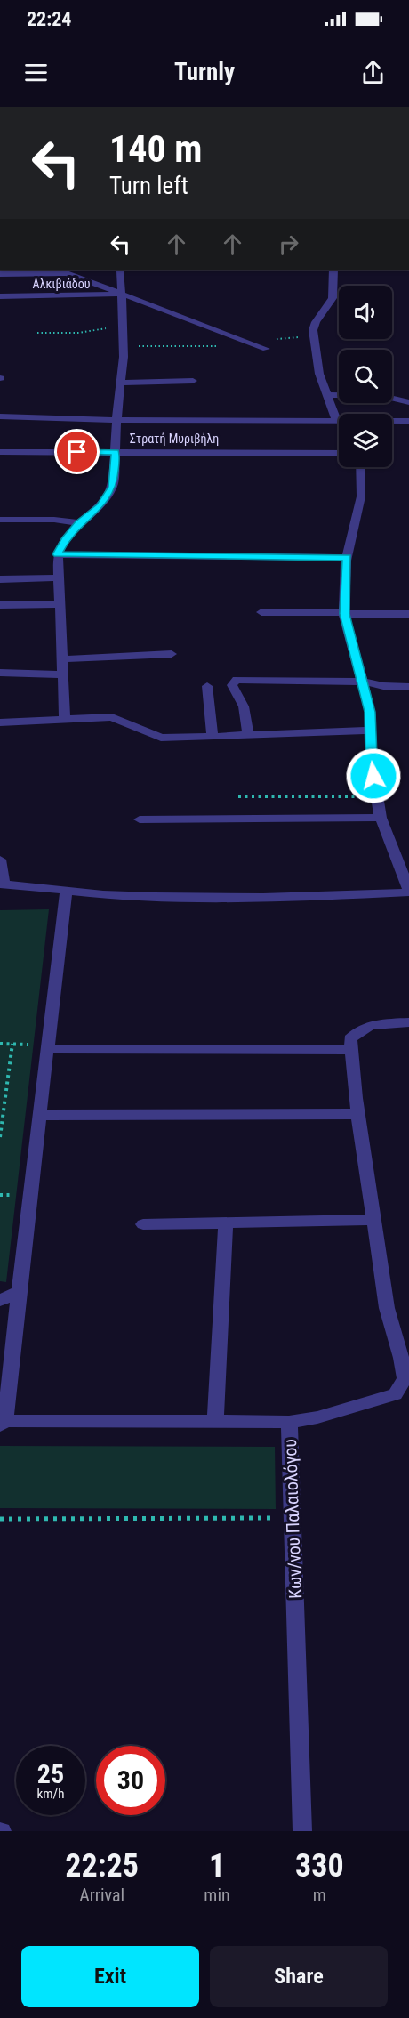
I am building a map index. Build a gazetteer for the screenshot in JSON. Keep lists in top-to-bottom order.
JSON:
{
  "streets": {
    "street": ["Αλκιβιάδου", "Στρατή Μυριβήλη", "Κων/νου Παλαιολόγου"]
  },
  "page": {
    "status": "22:24",
    "header": "Turnly",
    "turn": ["140 m", "Turn left"],
    "speed": "25 km/h",
    "limit": "30",
    "eta": [
      "22:25",
      "Arrival",
      "1",
      "min",
      "330",
      "m"
    ],
    "buttons": ["Exit", "Share"]
  }
}
